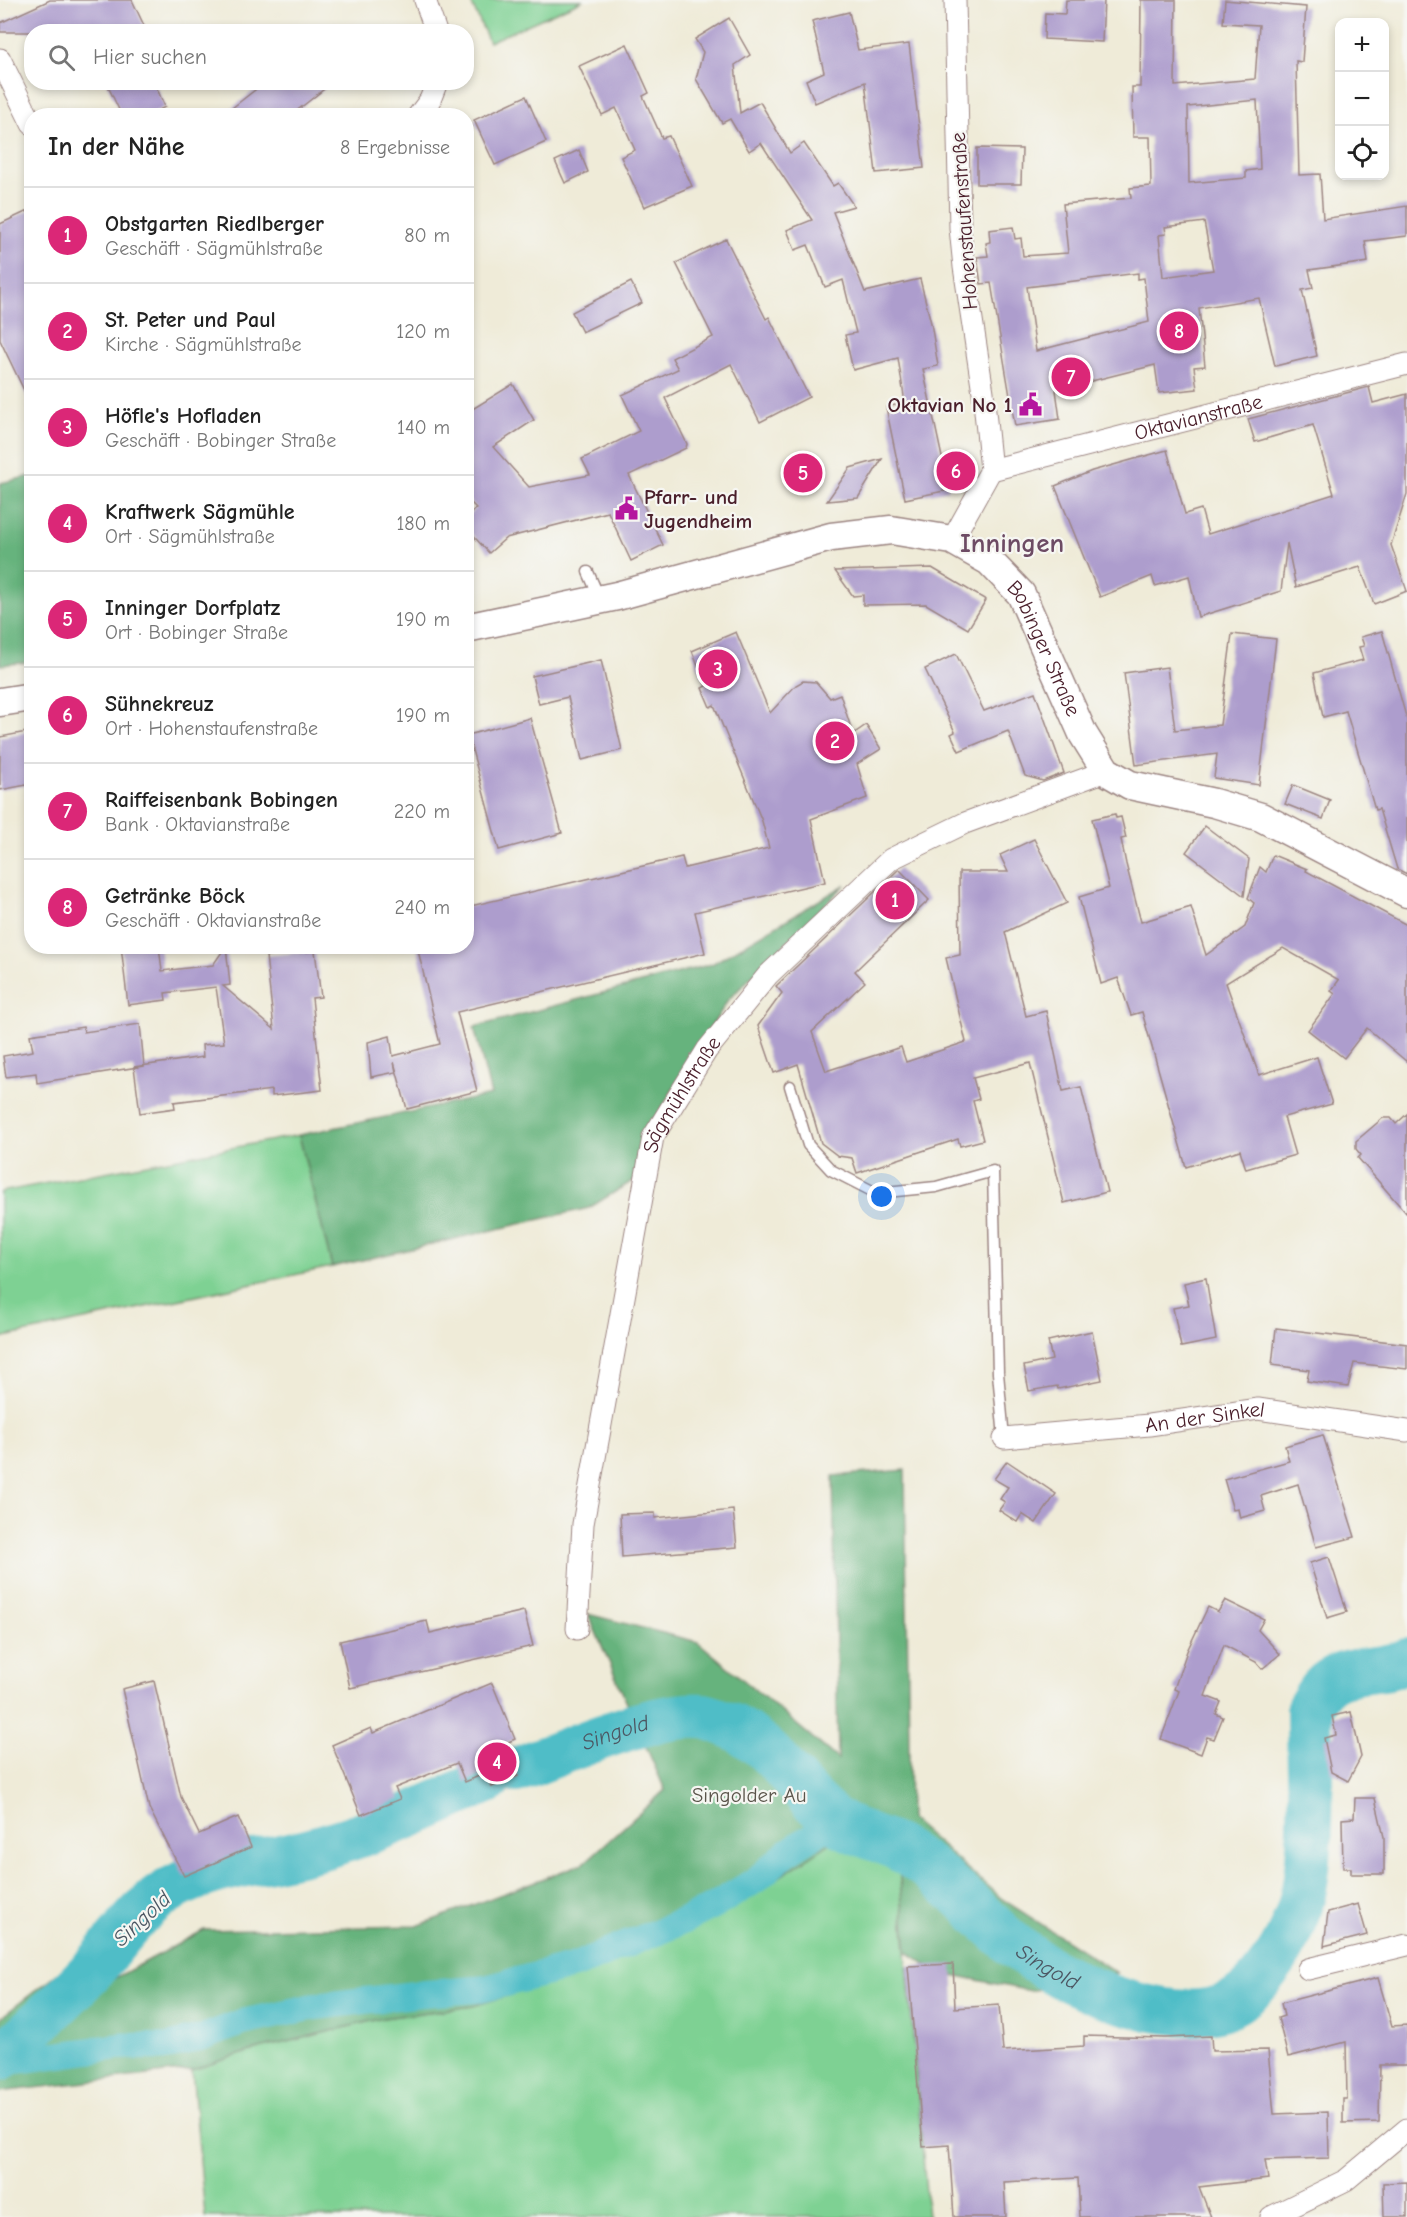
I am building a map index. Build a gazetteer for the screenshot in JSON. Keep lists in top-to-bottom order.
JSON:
{
  "streets": {
    "main road": ["Bobinger Straße"],
    "street": [
      "Hohenstaufenstraße",
      "Oktavianstraße",
      "Sägmühlstraße",
      "An der Sinkel"
    ]
  },
  "crossings": [
    ["Hohenstaufenstraße", "Oktavianstraße"],
    ["Bobinger Straße", "Sägmühlstraße"]
  ],
  "districts": ["Inningen"],
  "water": ["Singold"],
  "parks": ["Singolder Au"],
  "places": {
    "public building": ["Oktavian No 1", "Pfarr- und Jugendheim"]
  },
  "page": {
    "map_buttons": ["+", "−"],
    "search": "Hier suchen",
    "heading": ["In der Nähe", "8 Ergebnisse"],
    "list": [
      {
        "mark": "1",
        "name": "Obstgarten Riedlberger",
        "note": "Geschäft · Sägmühlstraße",
        "value": "80 m"
      },
      {
        "mark": "2",
        "name": "St. Peter und Paul",
        "note": "Kirche · Sägmühlstraße",
        "value": "120 m"
      },
      {
        "mark": "3",
        "name": "Höfle's Hofladen",
        "note": "Geschäft · Bobinger Straße",
        "value": "140 m"
      },
      {
        "mark": "4",
        "name": "Kraftwerk Sägmühle",
        "note": "Ort · Sägmühlstraße",
        "value": "180 m"
      },
      {
        "mark": "5",
        "name": "Inninger Dorfplatz",
        "note": "Ort · Bobinger Straße",
        "value": "190 m"
      },
      {
        "mark": "6",
        "name": "Sühnekreuz",
        "note": "Ort · Hohenstaufenstraße",
        "value": "190 m"
      },
      {
        "mark": "7",
        "name": "Raiffeisenbank Bobingen",
        "note": "Bank · Oktavianstraße",
        "value": "220 m"
      },
      {
        "mark": "8",
        "name": "Getränke Böck",
        "note": "Geschäft · Oktavianstraße",
        "value": "240 m"
      }
    ],
    "pins": [
      "8",
      "7",
      "6",
      "5",
      "3",
      "2",
      "1",
      "4"
    ]
  }
}
